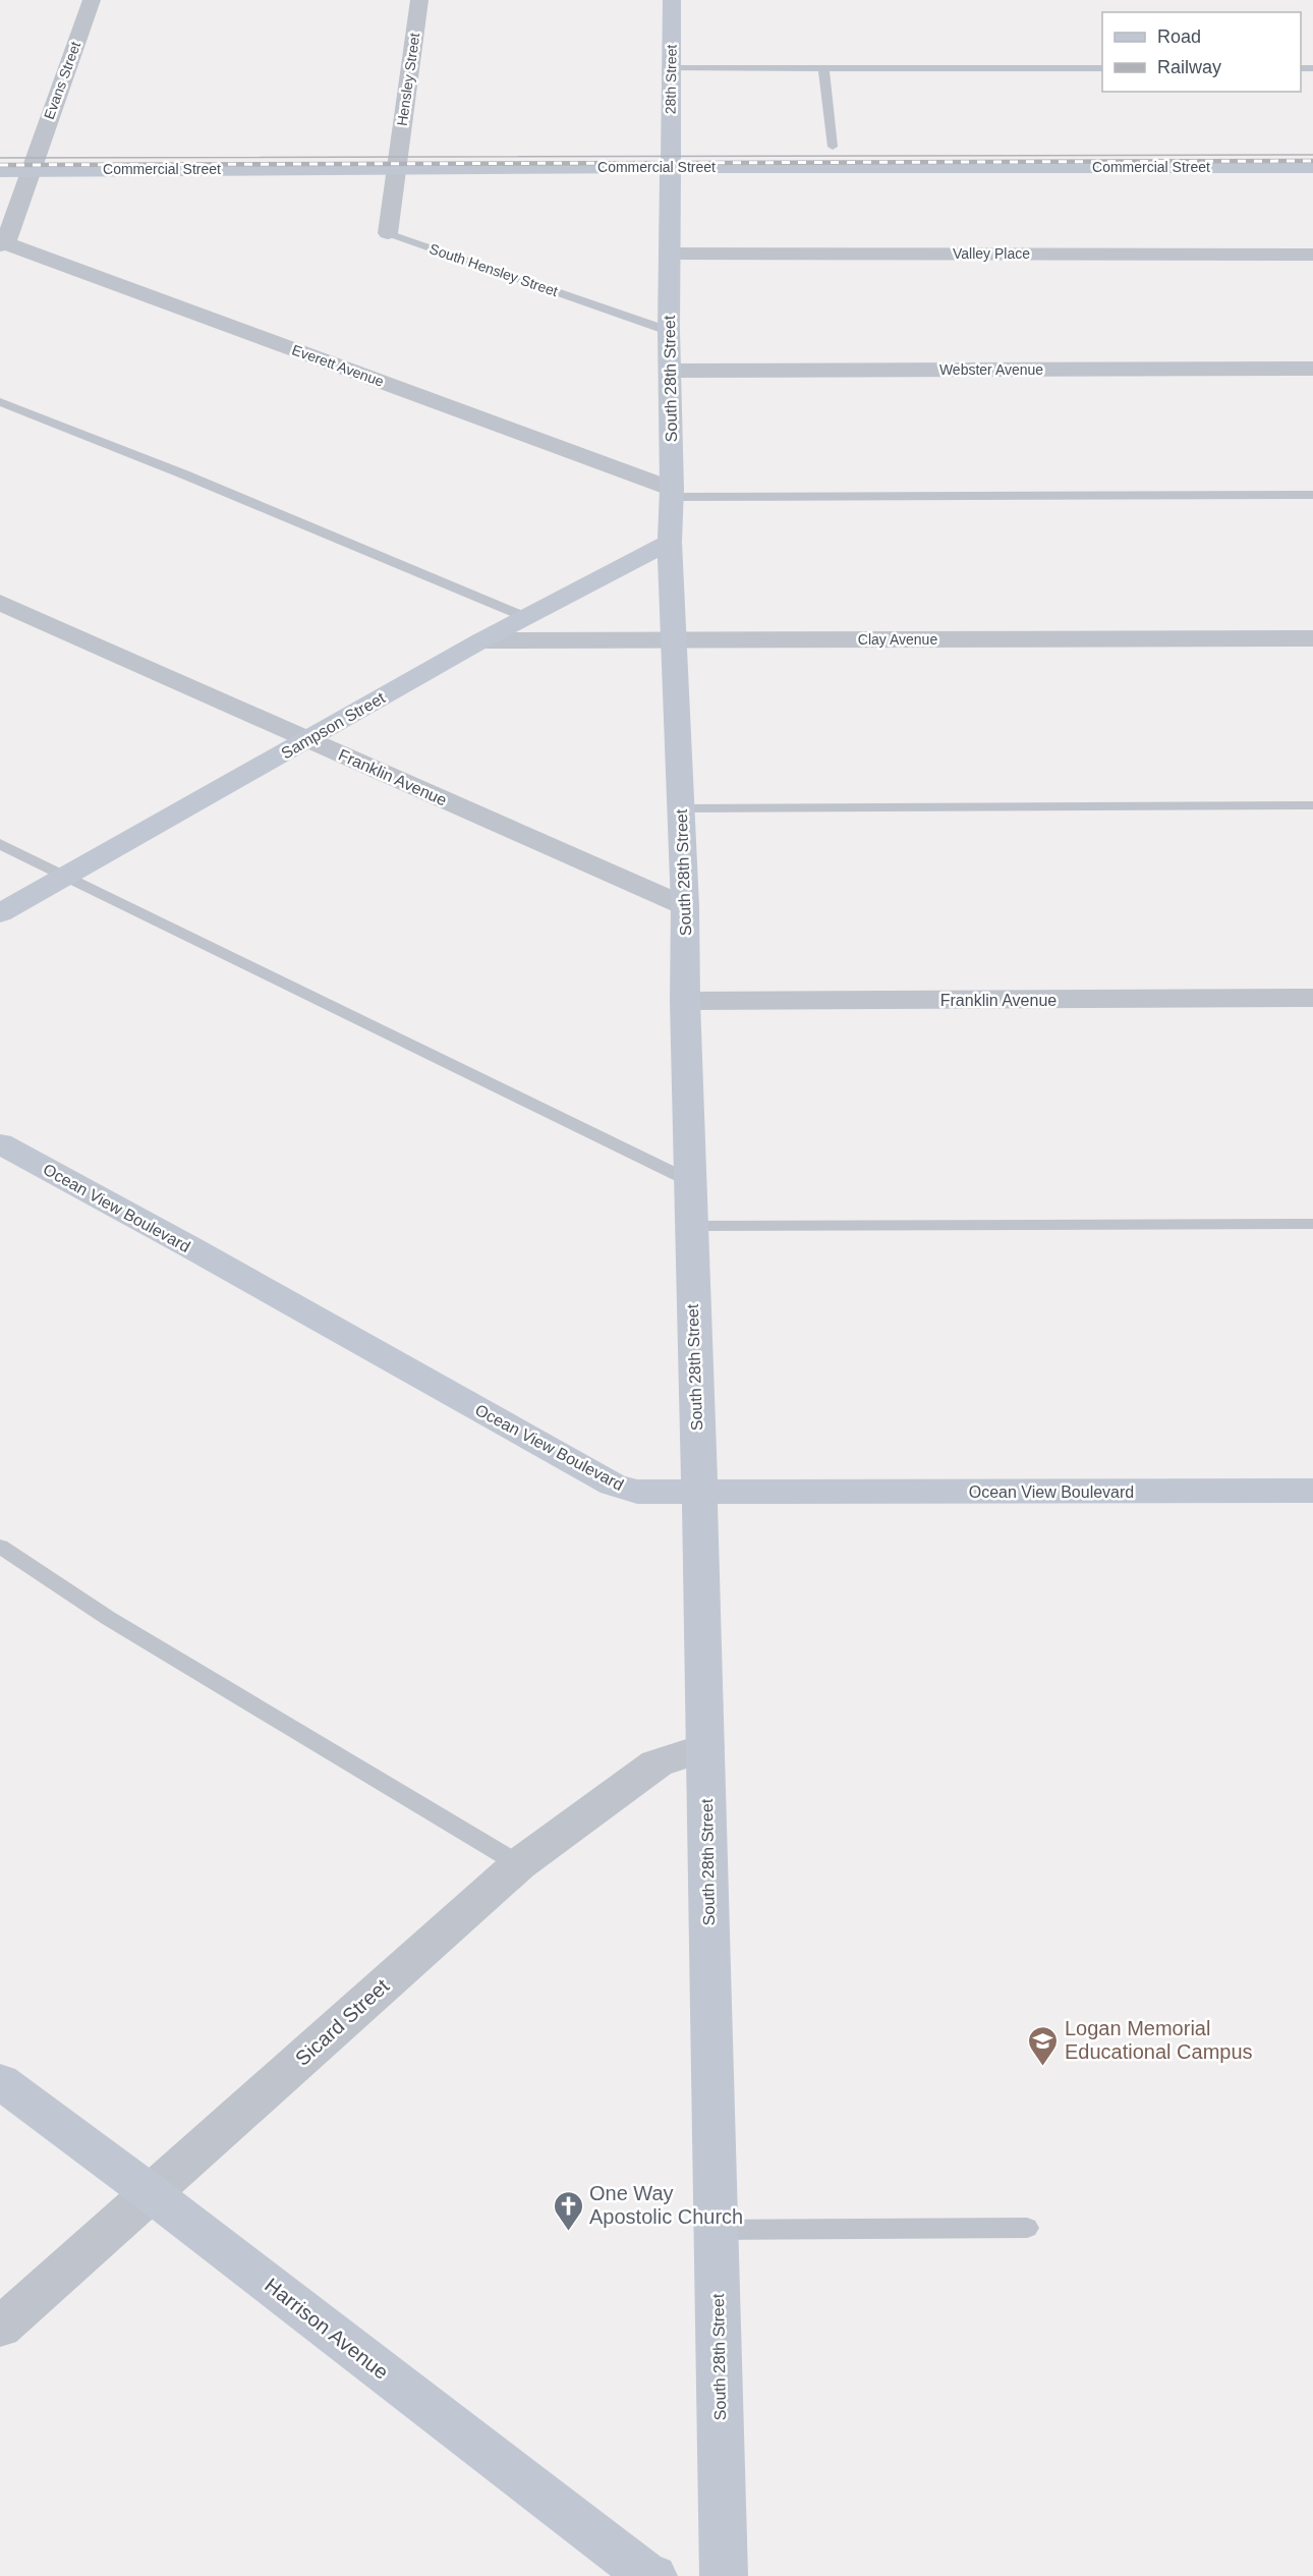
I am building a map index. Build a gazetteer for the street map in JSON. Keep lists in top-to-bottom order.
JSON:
{
  "streets": {
    "street": [
      "Hensley Street",
      "28th Street",
      "Evans Street",
      "Commercial Street",
      "Valley Place",
      "South Hensley Street",
      "Everett Avenue",
      "Webster Avenue",
      "South 28th Street",
      "Clay Avenue",
      "Sampson Street",
      "Franklin Avenue",
      "Ocean View Boulevard",
      "Sicard Street",
      "Harrison Avenue"
    ]
  },
  "crossings": [
    ["Hensley Street", "Commercial Street"],
    ["Hensley Street", "South Hensley Street"],
    ["28th Street", "Commercial Street"],
    ["28th Street", "South 28th Street"],
    ["Evans Street", "Commercial Street"],
    ["Evans Street", "Everett Avenue"],
    ["Commercial Street", "South Hensley Street"],
    ["Commercial Street", "South 28th Street"],
    ["Valley Place", "South 28th Street"],
    ["South Hensley Street", "South 28th Street"],
    ["Everett Avenue", "South 28th Street"],
    ["Webster Avenue", "South 28th Street"],
    ["South 28th Street", "Clay Avenue"],
    ["South 28th Street", "Sampson Street"],
    ["South 28th Street", "Franklin Avenue"],
    ["South 28th Street", "Ocean View Boulevard"],
    ["South 28th Street", "Sicard Street"],
    ["Clay Avenue", "Sampson Street"],
    ["Sampson Street", "Franklin Avenue"],
    ["Sicard Street", "Harrison Avenue"]
  ],
  "places": {
    "school or university": ["Logan Memorial Educational Campus"],
    "church": ["One Way Apostolic Church"]
  },
  "legend": ["Road", "Railway"]
}
